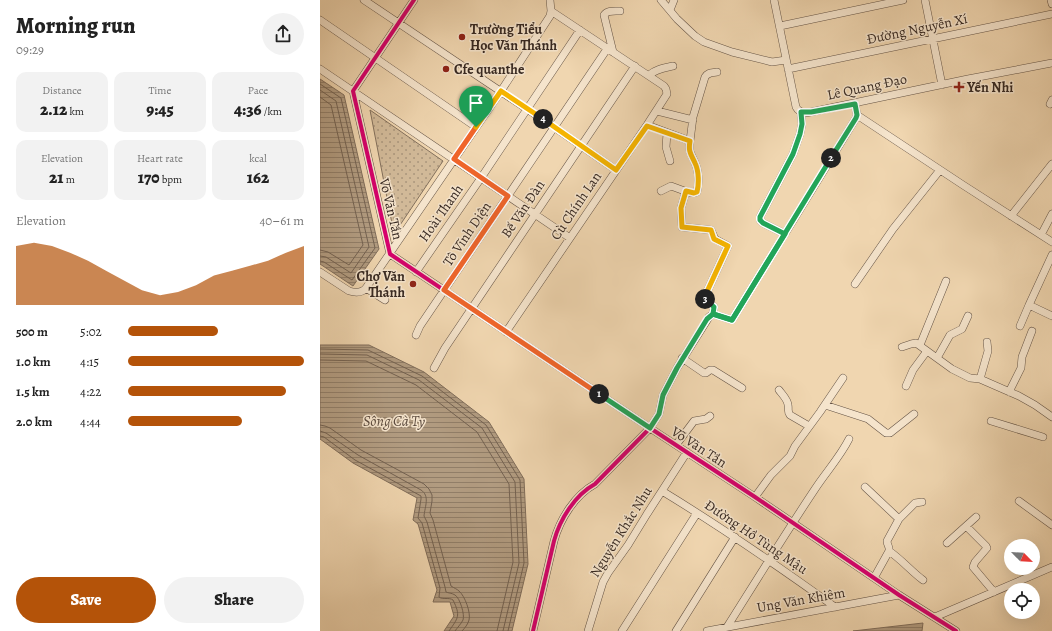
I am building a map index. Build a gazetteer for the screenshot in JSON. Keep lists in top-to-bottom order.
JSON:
{
  "streets": {
    "street": [
      "Đường Nguyễn Xí",
      "Lê Quang Đạo",
      "Cù Chính Lan",
      "Võ Văn Tần",
      "Bế Văn Đàn",
      "Hoài Thanh",
      "Tô Vĩnh Diện",
      "Nguyễn Khắc Nhu",
      "Đường Hồ Tùng Mậu",
      "Ung Văn Khiêm"
    ]
  },
  "crossings": [
    ["Cù Chính Lan", "Võ Văn Tần"],
    ["Võ Văn Tần", "Bế Văn Đàn"],
    ["Võ Văn Tần", "Hoài Thanh"],
    ["Võ Văn Tần", "Tô Vĩnh Diện"],
    ["Võ Văn Tần", "Nguyễn Khắc Nhu"],
    ["Võ Văn Tần", "Ung Văn Khiêm"],
    ["Nguyễn Khắc Nhu", "Đường Hồ Tùng Mậu"],
    ["Đường Hồ Tùng Mậu", "Ung Văn Khiêm"]
  ],
  "water": ["Sông Cà Ty"],
  "places": {
    "other": ["Trường Tiểu Học Văn Thánh", "Cfe quanthe", "Chợ Văn Thánh"],
    "health": ["Yến Nhi"]
  },
  "north": "bottom right",
  "page": {
    "heading": ["Morning run", "09:29"],
    "stats": [
      ["Distance", "2.12 km"],
      ["Time", "9:45"],
      ["Pace", "4:36 /km"],
      ["Elevation", "21 m"],
      ["Heart rate", "170 bpm"],
      ["kcal", "162"]
    ],
    "pins": [
      "4",
      "2",
      "3",
      "1"
    ],
    "chart": ["Elevation", "40–61 m"],
    "list": [
      {
        "name": "500 m",
        "note": "5:02"
      },
      {
        "name": "1.0 km",
        "note": "4:15"
      },
      {
        "name": "1.5 km",
        "note": "4:22"
      },
      {
        "name": "2.0 km",
        "note": "4:44"
      }
    ],
    "buttons": ["Save", "Share"]
  }
}
